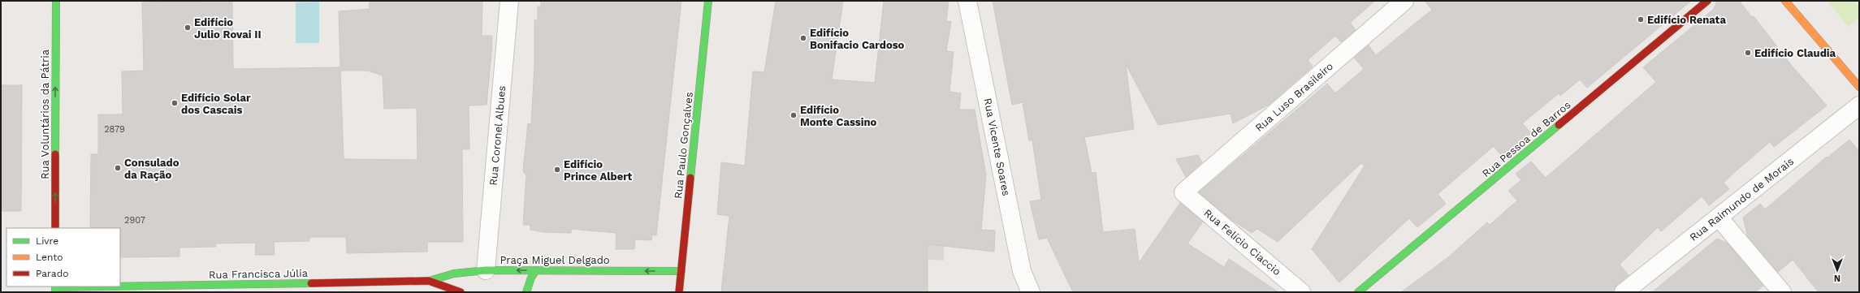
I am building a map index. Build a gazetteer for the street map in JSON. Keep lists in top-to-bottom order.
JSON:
{
  "streets": {
    "street": [
      "Rua Luso Brasileiro",
      "Rua Voluntários da Pátria",
      "Rua Coronel Albues",
      "Rua Pessoa de Barros",
      "Rua Paulo Gonçalves",
      "Rua Vicente Soares",
      "Rua Raimundo de Morais",
      "Rua Felício Ciaccio",
      "Praça Miguel Delgado",
      "Rua Francisca Júlia"
    ]
  },
  "crossings": [
    ["Rua Luso Brasileiro", "Rua Felício Ciaccio"],
    ["Rua Coronel Albues", "Praça Miguel Delgado"],
    ["Rua Paulo Gonçalves", "Praça Miguel Delgado"],
    ["Praça Miguel Delgado", "Rua Francisca Júlia"]
  ],
  "one_way": ["Rua Voluntários da Pátria", "Praça Miguel Delgado"],
  "places": [
    "Edifício Renata",
    "Edifício Julio Rovai II",
    "Edifício Bonifacio Cardoso",
    "Edifício Claudia",
    "Edifício Solar dos Cascais",
    "Edifício Monte Cassino",
    "Consulado da Ração",
    "Edifício Prince Albert"
  ],
  "house_numbers": ["2879", "2907"],
  "legend": ["Livre", "Lento", "Parado"],
  "north": "bottom"
}
